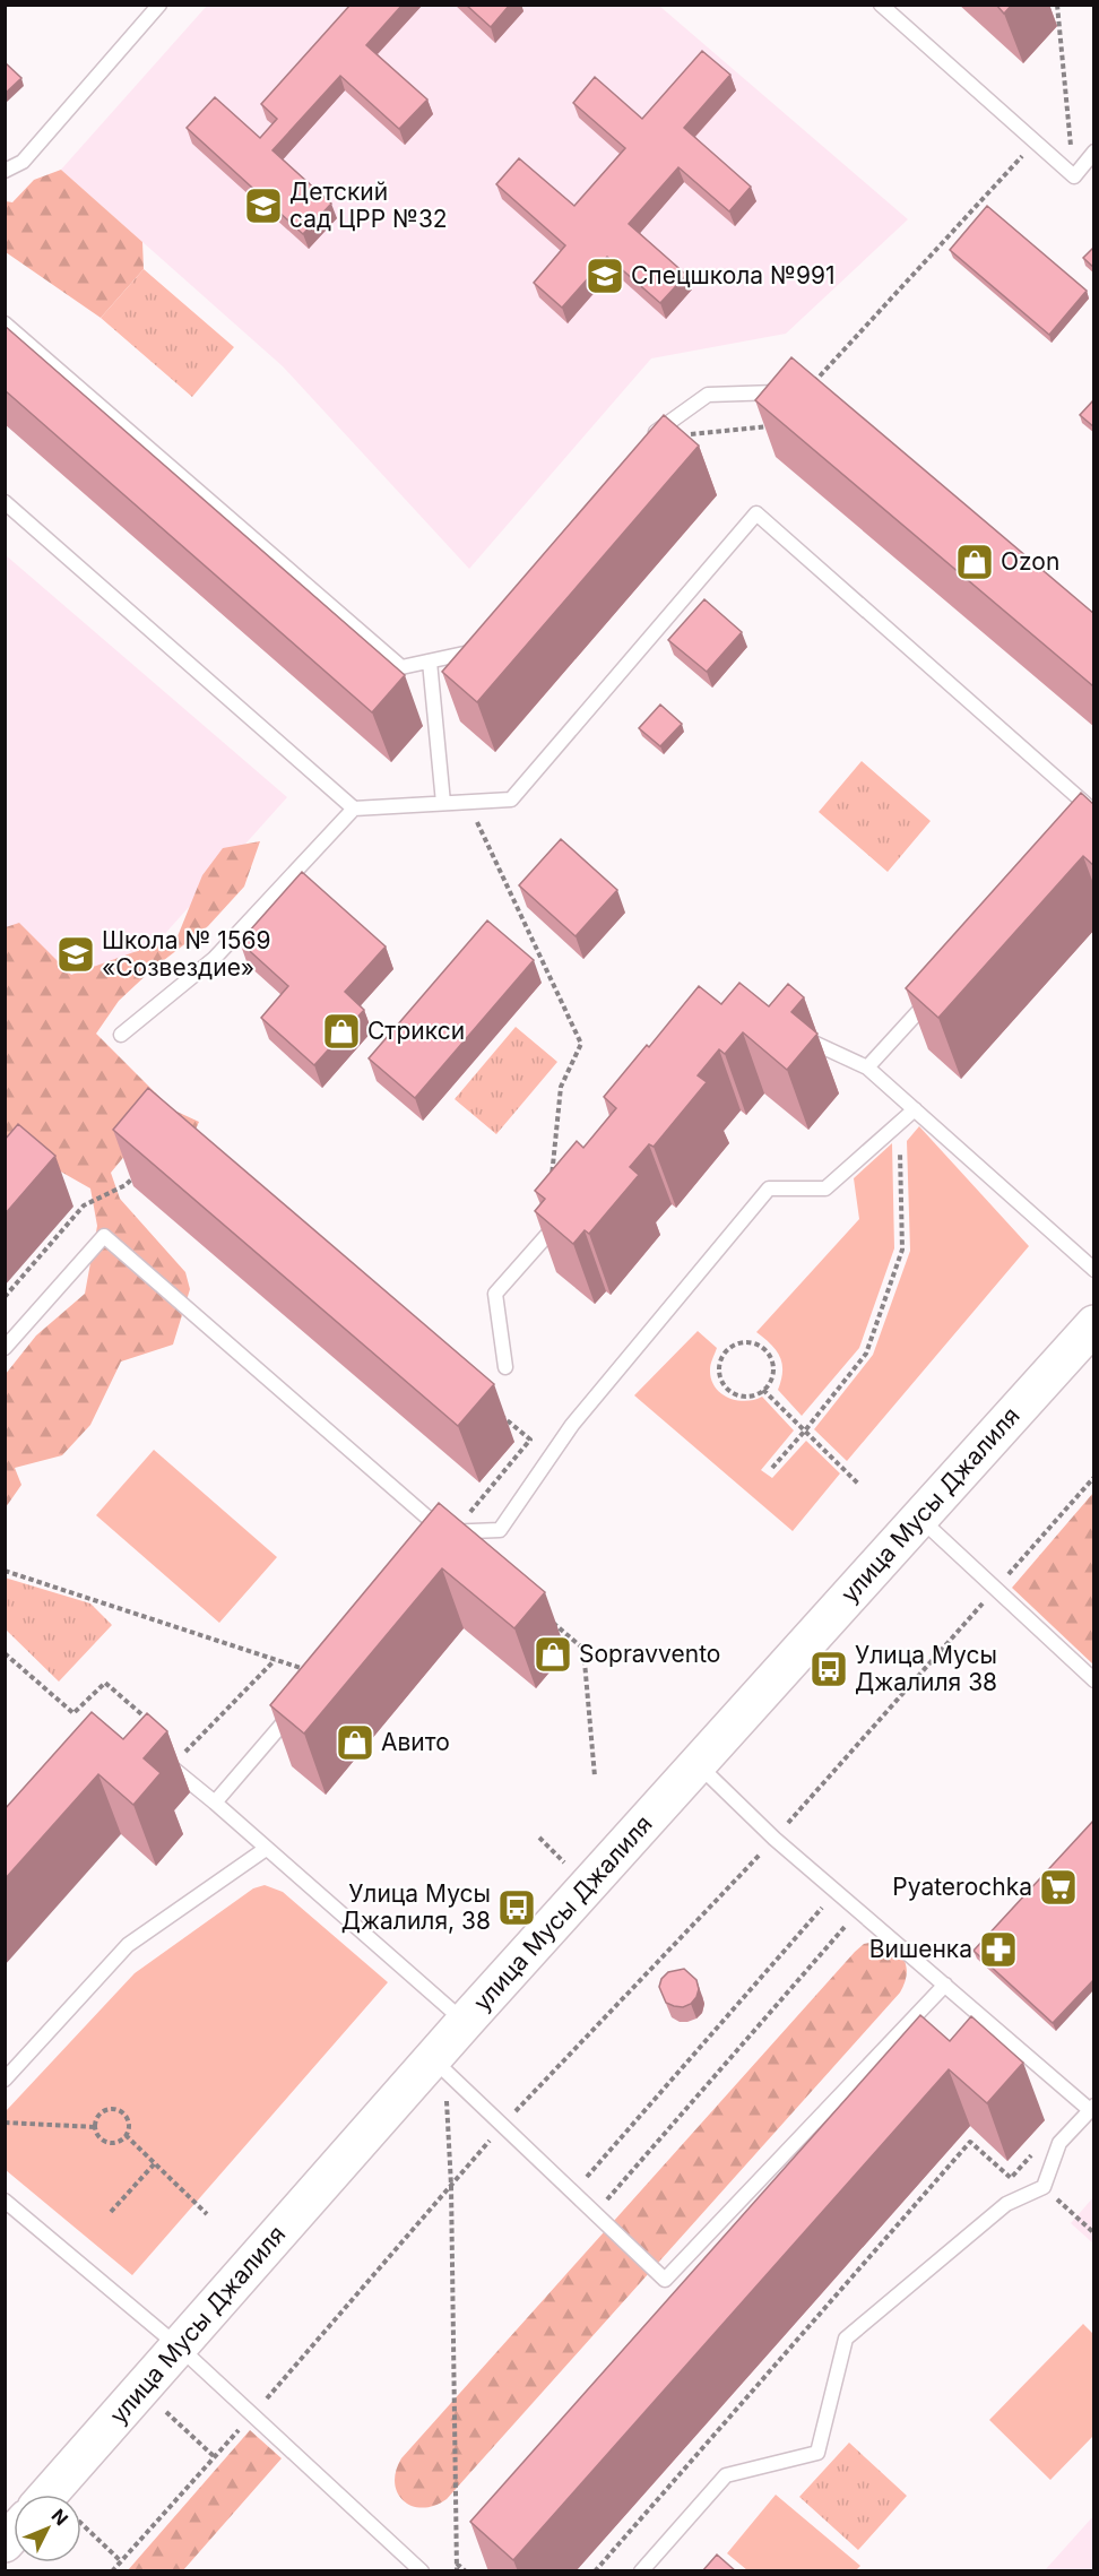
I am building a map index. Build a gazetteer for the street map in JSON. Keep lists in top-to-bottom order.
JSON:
{
  "streets": {
    "main road": ["улица Мусы Джалиля"]
  },
  "places": {
    "school or university": ["Детский сад ЦРР №32", "Спецшкола №991", "Школа № 1569 «Созвездие»"],
    "shop": [
      "Ozon",
      "Стрикси",
      "Sopravvento",
      "Авито"
    ],
    "bus stop": ["Улица Мусы Джалиля 38", "Улица Мусы Джалиля, 38"],
    "supermarket": ["Pyaterochka"],
    "pharmacy": ["Вишенка"]
  },
  "north": "top right"
}
